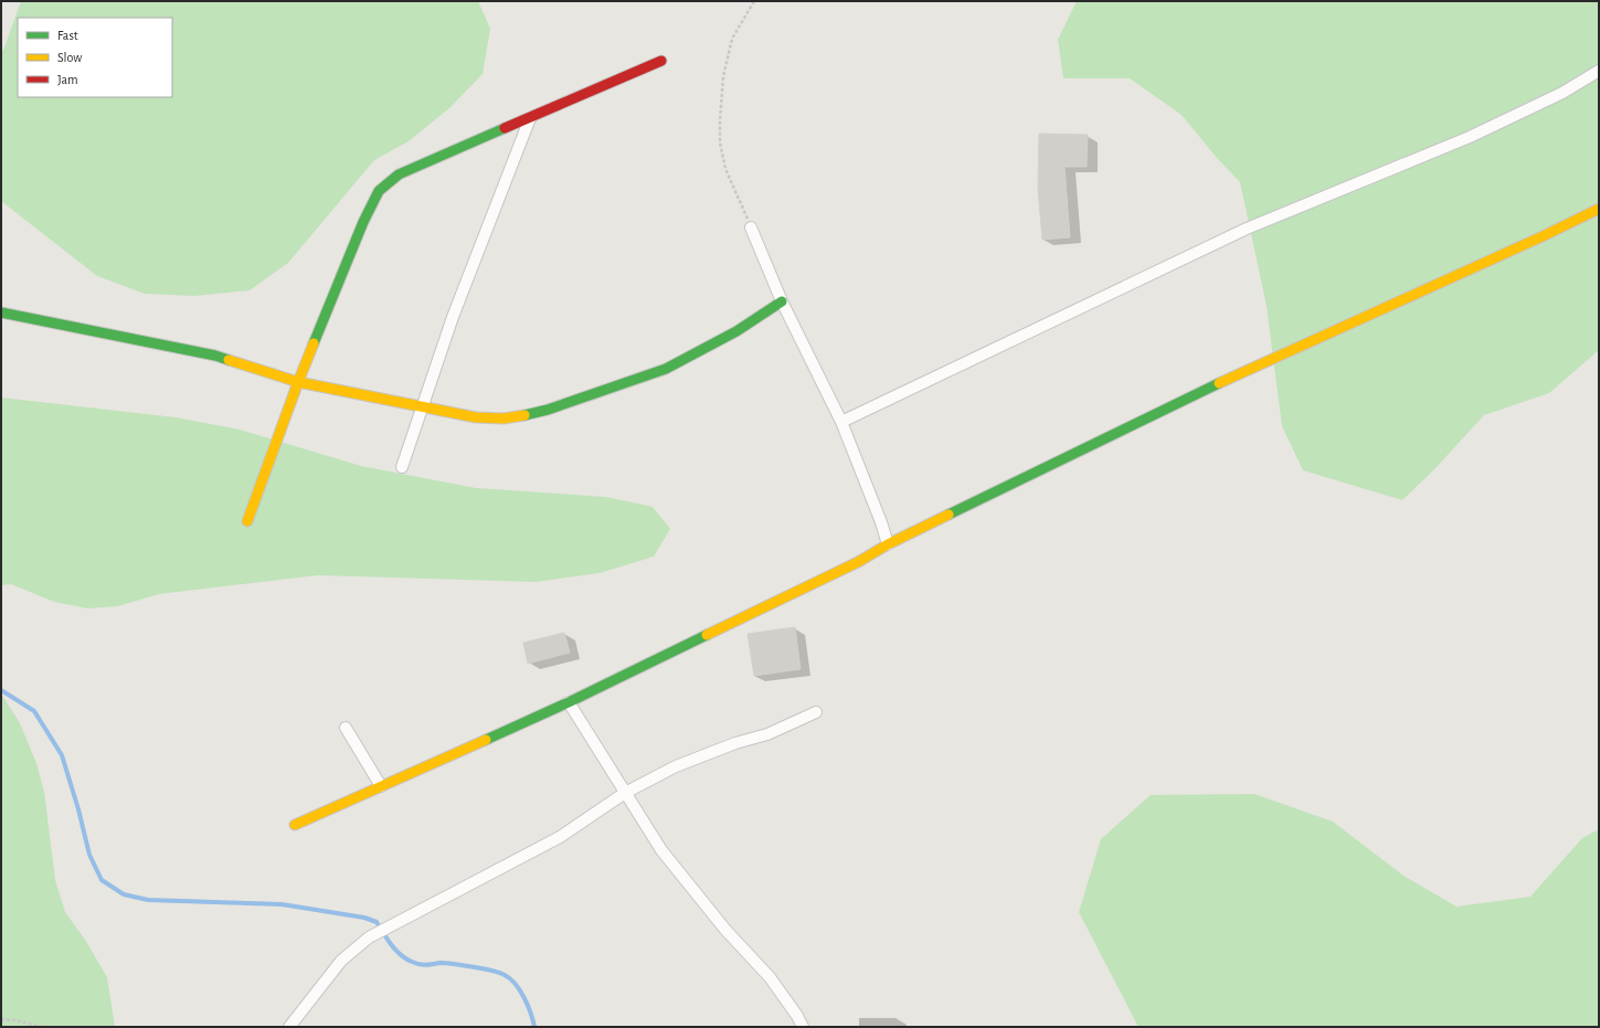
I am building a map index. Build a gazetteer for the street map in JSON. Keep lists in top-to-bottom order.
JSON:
{
  "legend": ["Fast", "Slow", "Jam"]
}
